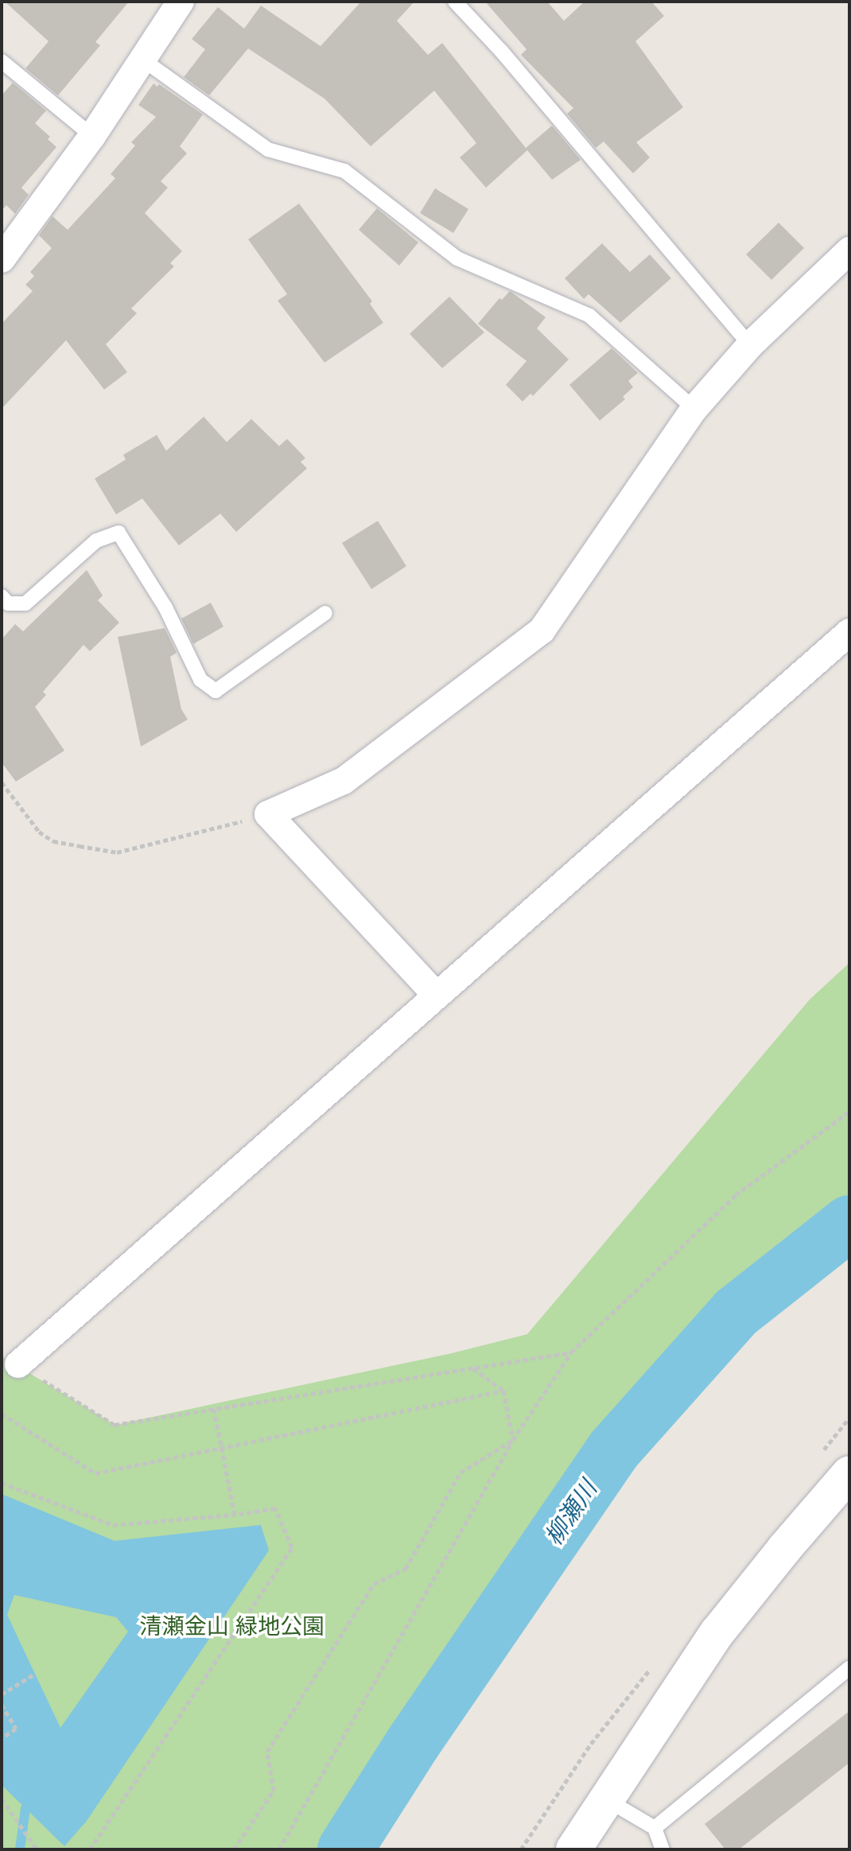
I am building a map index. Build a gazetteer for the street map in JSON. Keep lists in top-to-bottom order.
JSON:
{
  "water": ["柳瀬川"],
  "parks": ["清瀬金山 緑地公園"]
}
